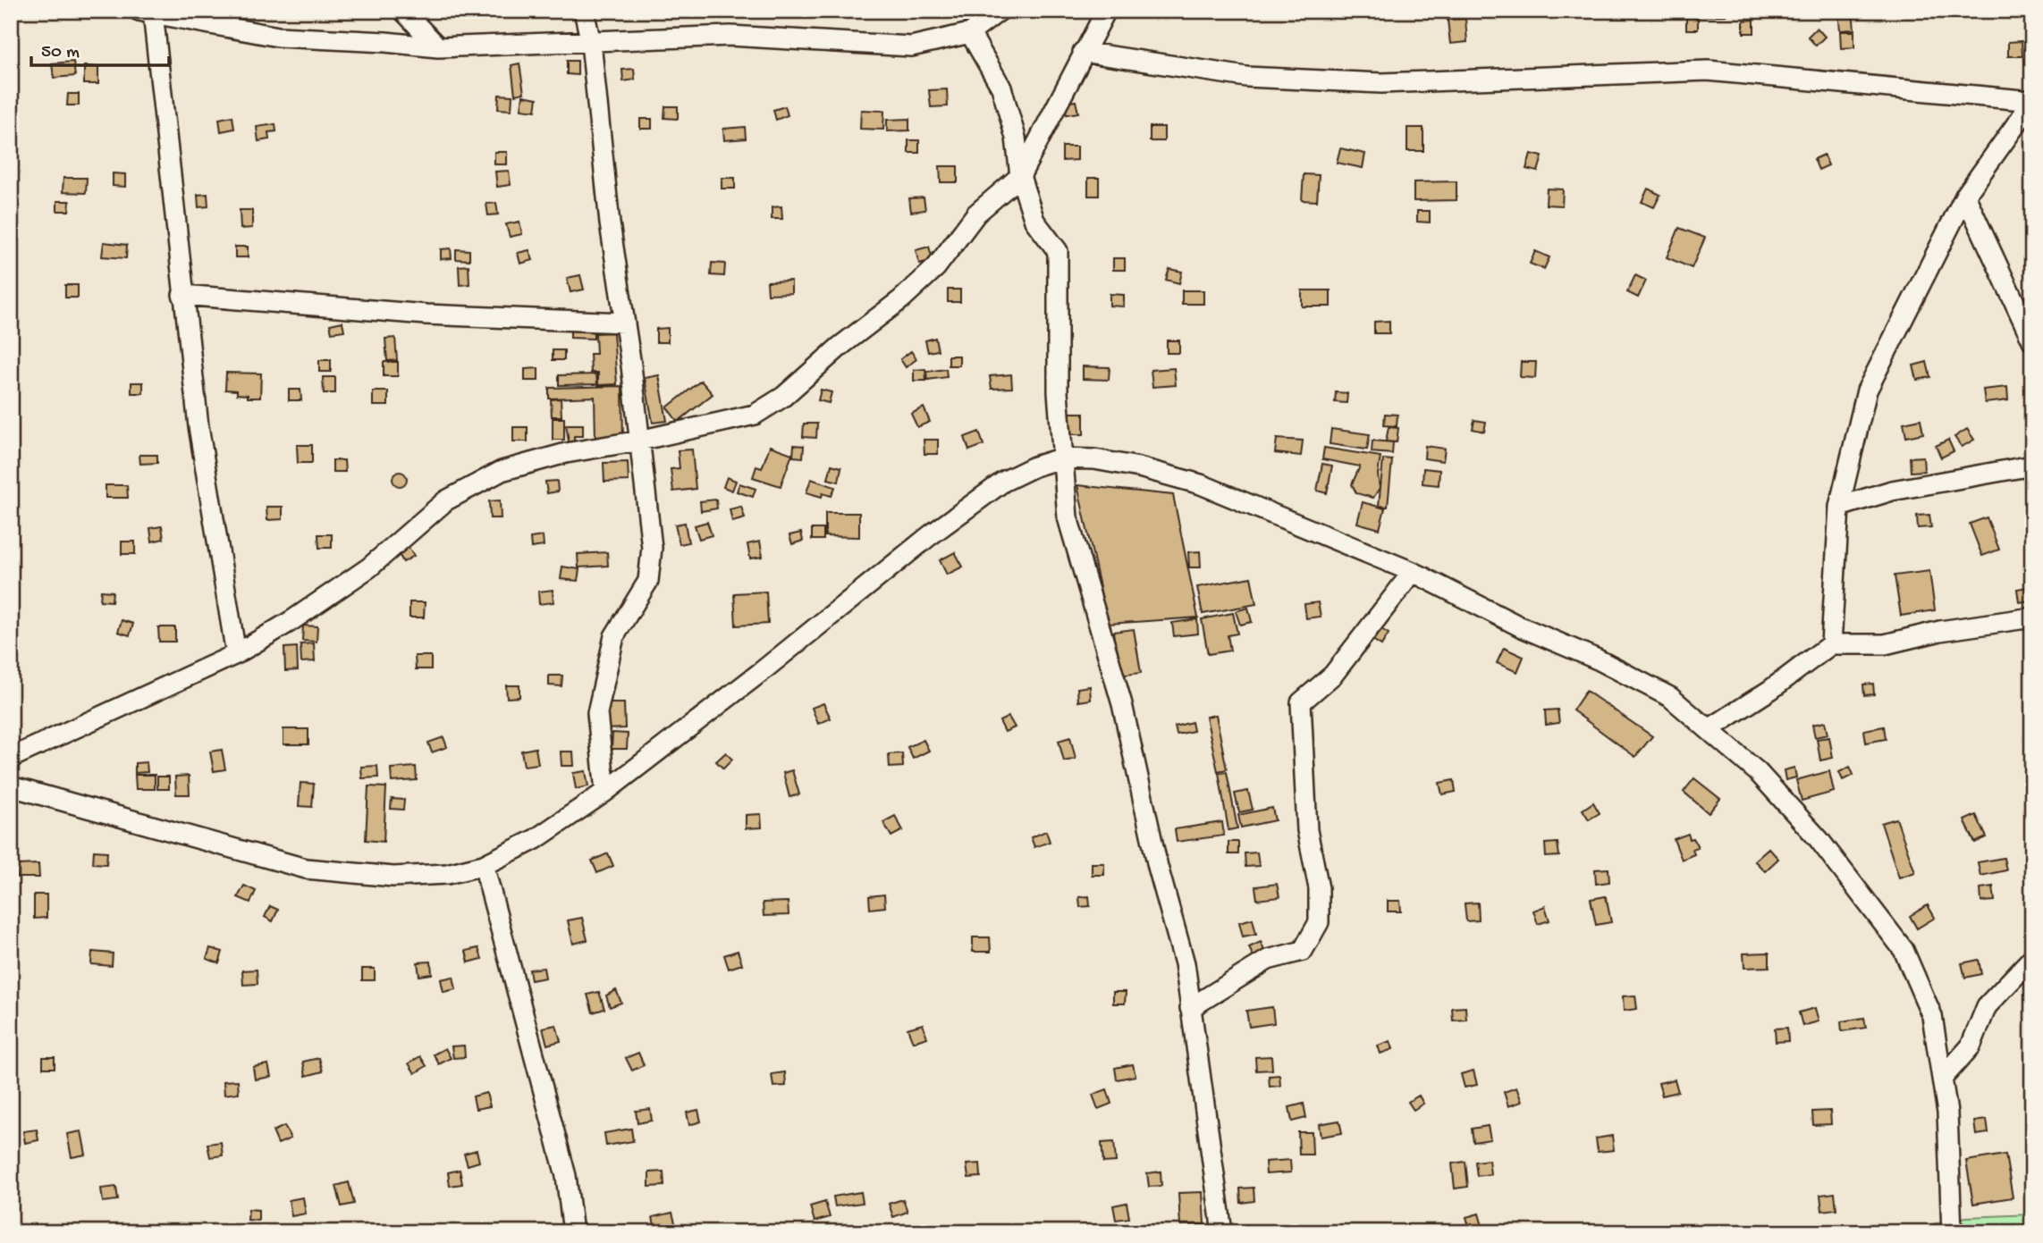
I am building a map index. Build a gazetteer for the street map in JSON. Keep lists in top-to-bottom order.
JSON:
{
  "scale_bar": "50 m"
}
